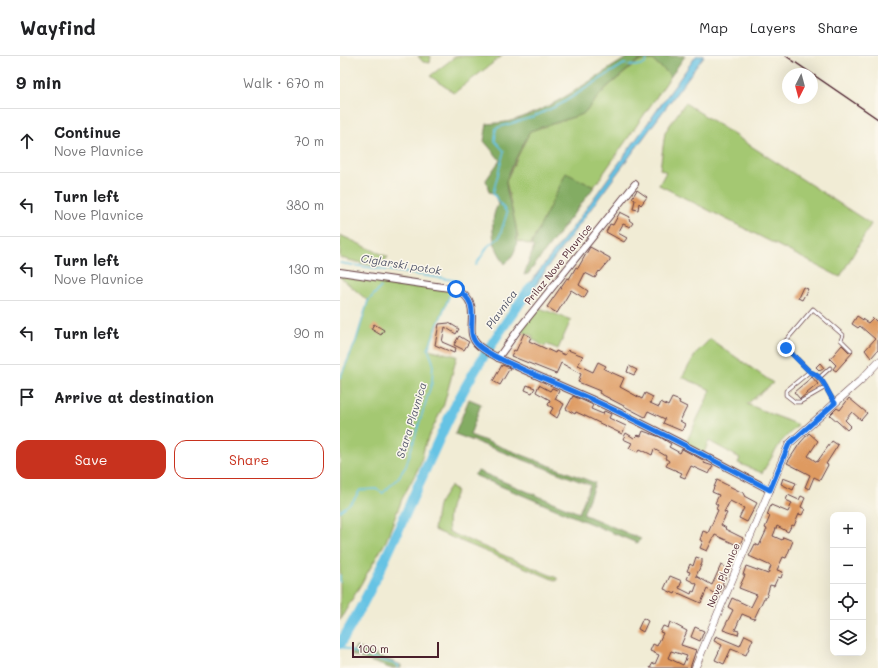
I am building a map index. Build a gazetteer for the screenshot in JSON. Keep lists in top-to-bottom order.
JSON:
{
  "streets": {
    "street": ["Prilaz Nove Plavnice", "Nove Plavnice"]
  },
  "water": ["Ciglarski potok", "Plavnica", "Stara Plavnica"],
  "scale_bar": "100 m",
  "north": "bottom",
  "page": {
    "header": "Wayfind",
    "nav": ["Map", "Layers", "Share"],
    "heading": ["9 min", "Walk · 670 m"],
    "list": [
      ["Continue", "Nove Plavnice", "70 m"],
      ["Turn left", "Nove Plavnice", "380 m"],
      ["Turn left", "Nove Plavnice", "130 m"],
      ["Turn left", "90 m"],
      "Arrive at destination"
    ],
    "buttons": ["Save", "Share"],
    "map_buttons": ["+", "−"],
    "scale": "100 m"
  }
}
